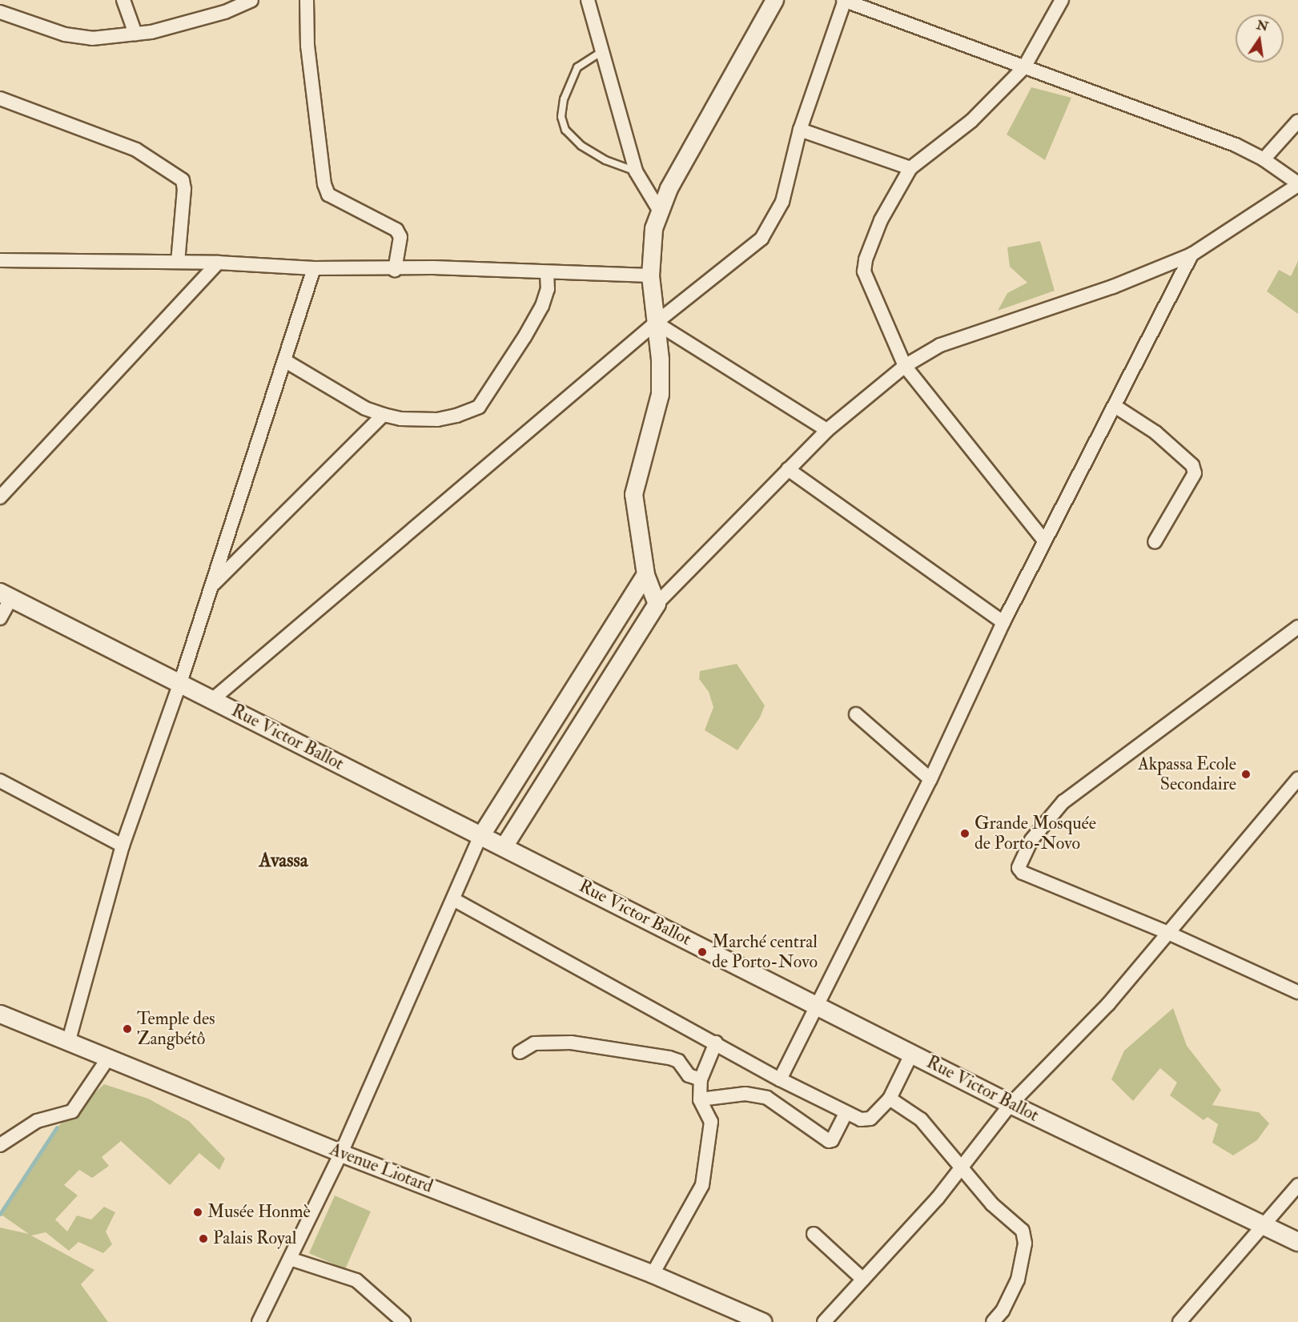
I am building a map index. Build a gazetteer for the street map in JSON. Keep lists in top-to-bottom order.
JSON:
{
  "streets": {
    "main road": ["Rue Victor Ballot"],
    "street": ["Avenue Liotard"]
  },
  "districts": ["Avassa"],
  "places": [
    "Akpassa Ecole Secondaire",
    "Grande Mosquée de Porto-Novo",
    "Marché central de Porto-Novo",
    "Temple des Zangbétô",
    "Musée Honmè",
    "Palais Royal"
  ],
  "north": "top"
}
